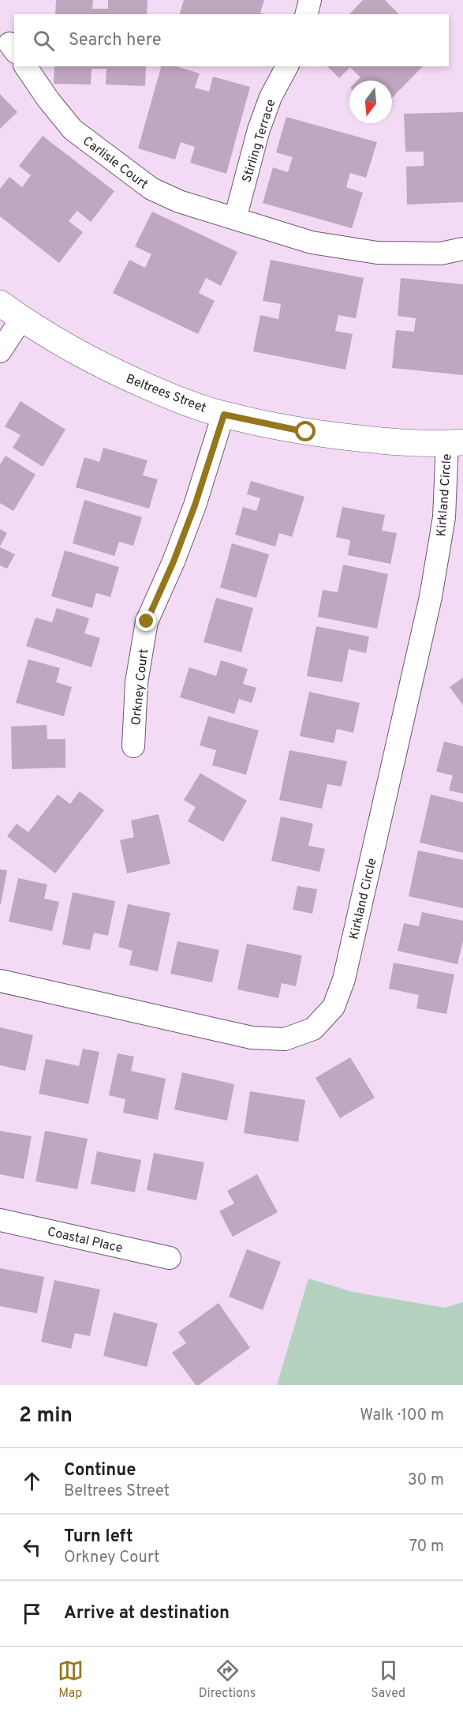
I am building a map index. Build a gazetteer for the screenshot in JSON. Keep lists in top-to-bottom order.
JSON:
{
  "streets": {
    "street": [
      "Stirling Terrace",
      "Carlisle Court",
      "Beltrees Street",
      "Kirkland Circle",
      "Orkney Court",
      "Coastal Place"
    ]
  },
  "crossings": [
    ["Stirling Terrace", "Carlisle Court"],
    ["Beltrees Street", "Kirkland Circle"],
    ["Beltrees Street", "Orkney Court"]
  ],
  "north": "bottom",
  "page": {
    "search": "Search here",
    "heading": ["2 min", "Walk · 100 m"],
    "list": [
      ["Continue", "Beltrees Street", "30 m"],
      ["Turn left", "Orkney Court", "70 m"],
      "Arrive at destination"
    ],
    "nav": ["Map", "Directions", "Saved"]
  }
}
